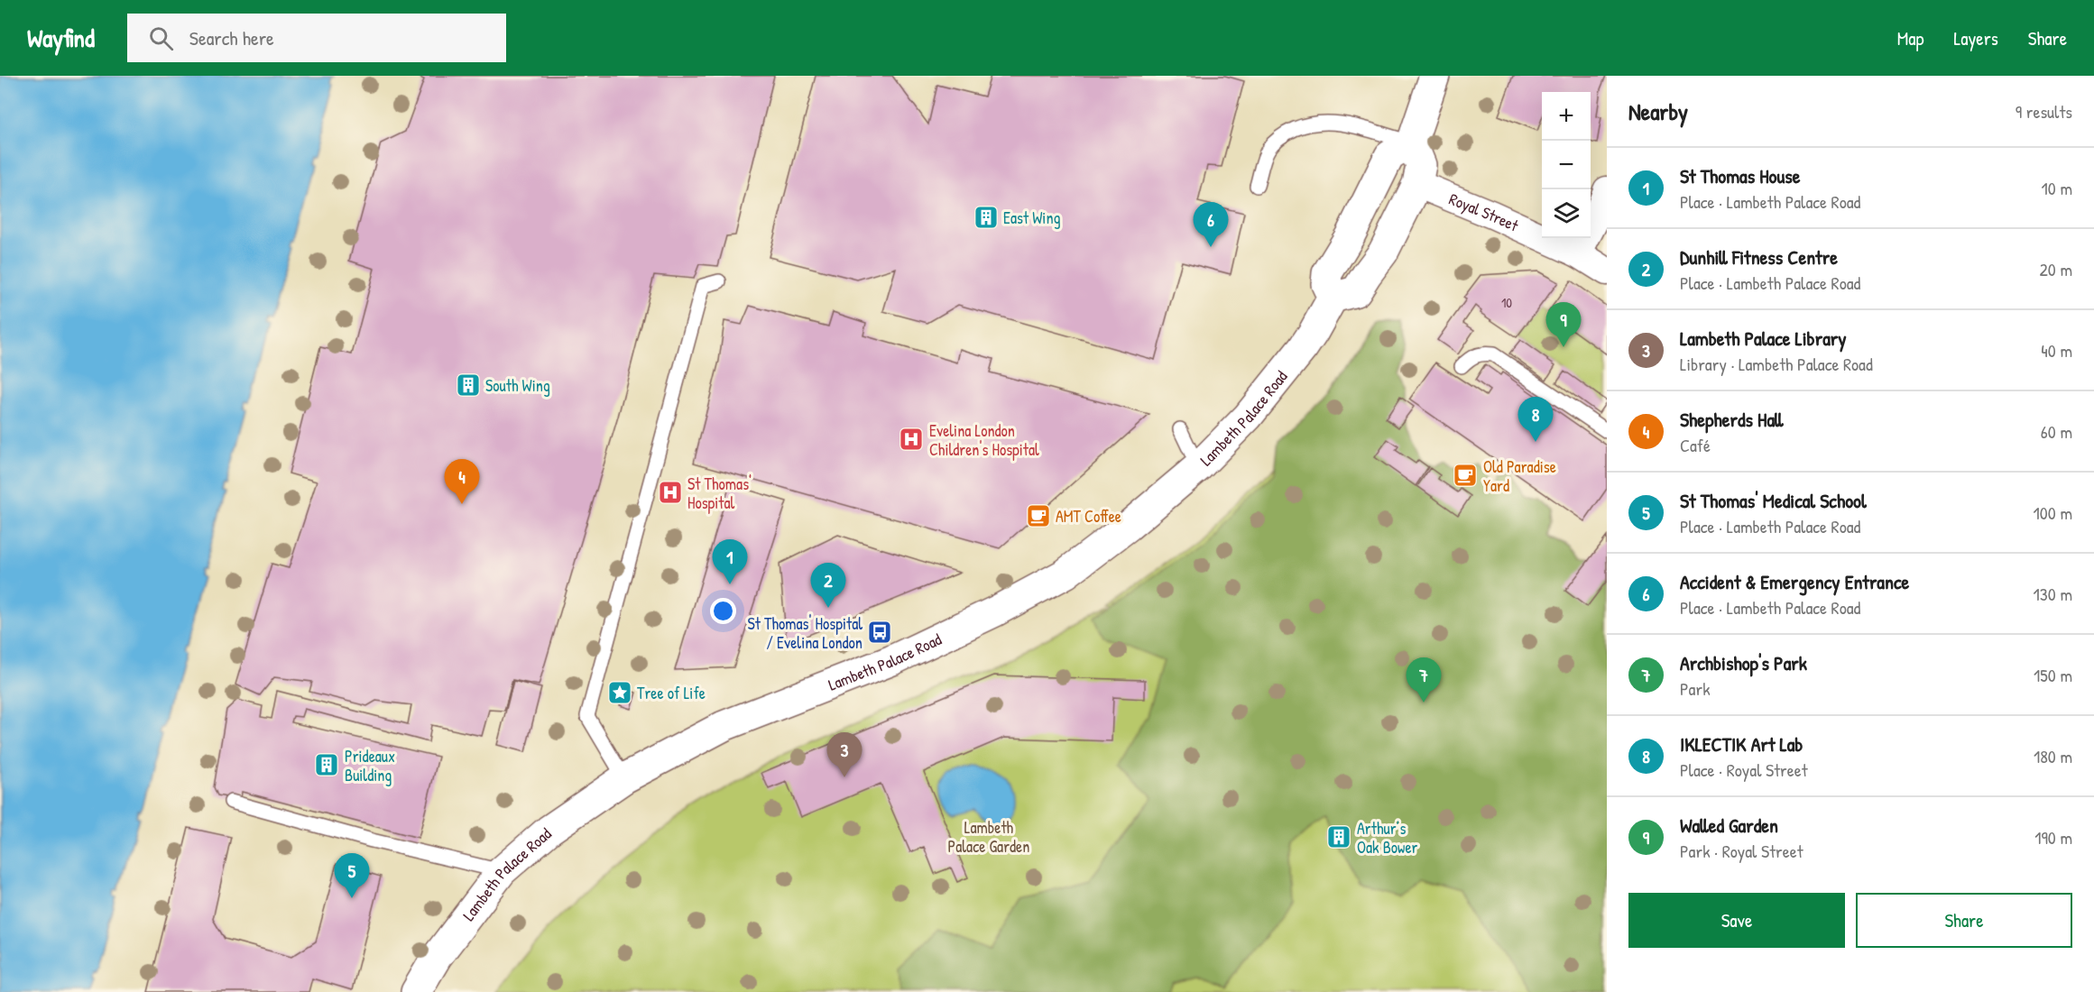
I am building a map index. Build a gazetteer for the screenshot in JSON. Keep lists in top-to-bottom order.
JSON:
{
  "streets": {
    "main road": ["Lambeth Palace Road"],
    "street": ["Royal Street"]
  },
  "parks": ["Lambeth Palace Garden"],
  "places": {
    "building": [
      "East Wing",
      "South Wing",
      "Prideaux Building",
      "Arthur’s Oak Bower"
    ],
    "hospital": ["Evelina London Children's Hospital", "St Thomas' Hospital"],
    "cafe": ["Old Paradise Yard", "AMT Coffee"],
    "bus stop": ["St Thomas' Hospital / Evelina London"],
    "place": ["Tree of Life"]
  },
  "house_numbers": ["10"],
  "page": {
    "header": "Wayfind",
    "search": "Search here",
    "nav": ["Map", "Layers", "Share"],
    "heading": ["Nearby", "9 results"],
    "map_buttons": ["+", "−"],
    "list": [
      {
        "mark": "1",
        "name": "St Thomas House",
        "note": "Place · Lambeth Palace Road",
        "value": "10 m"
      },
      {
        "mark": "2",
        "name": "Dunhill Fitness Centre",
        "note": "Place · Lambeth Palace Road",
        "value": "20 m"
      },
      {
        "mark": "3",
        "name": "Lambeth Palace Library",
        "note": "Library · Lambeth Palace Road",
        "value": "40 m"
      },
      {
        "mark": "4",
        "name": "Shepherds Hall",
        "note": "Café",
        "value": "60 m"
      },
      {
        "mark": "5",
        "name": "St Thomas' Medical School",
        "note": "Place · Lambeth Palace Road",
        "value": "100 m"
      },
      {
        "mark": "6",
        "name": "Accident & Emergency Entrance",
        "note": "Place · Lambeth Palace Road",
        "value": "130 m"
      },
      {
        "mark": "7",
        "name": "Archbishop's Park",
        "note": "Park",
        "value": "150 m"
      },
      {
        "mark": "8",
        "name": "IKLECTIK Art Lab",
        "note": "Place · Royal Street",
        "value": "180 m"
      },
      {
        "mark": "9",
        "name": "Walled Garden",
        "note": "Park · Royal Street",
        "value": "190 m"
      }
    ],
    "pins": [
      "6",
      "9",
      "8",
      "4",
      "1",
      "2",
      "7",
      "3",
      "5"
    ],
    "buttons": ["Save", "Share"]
  }
}
